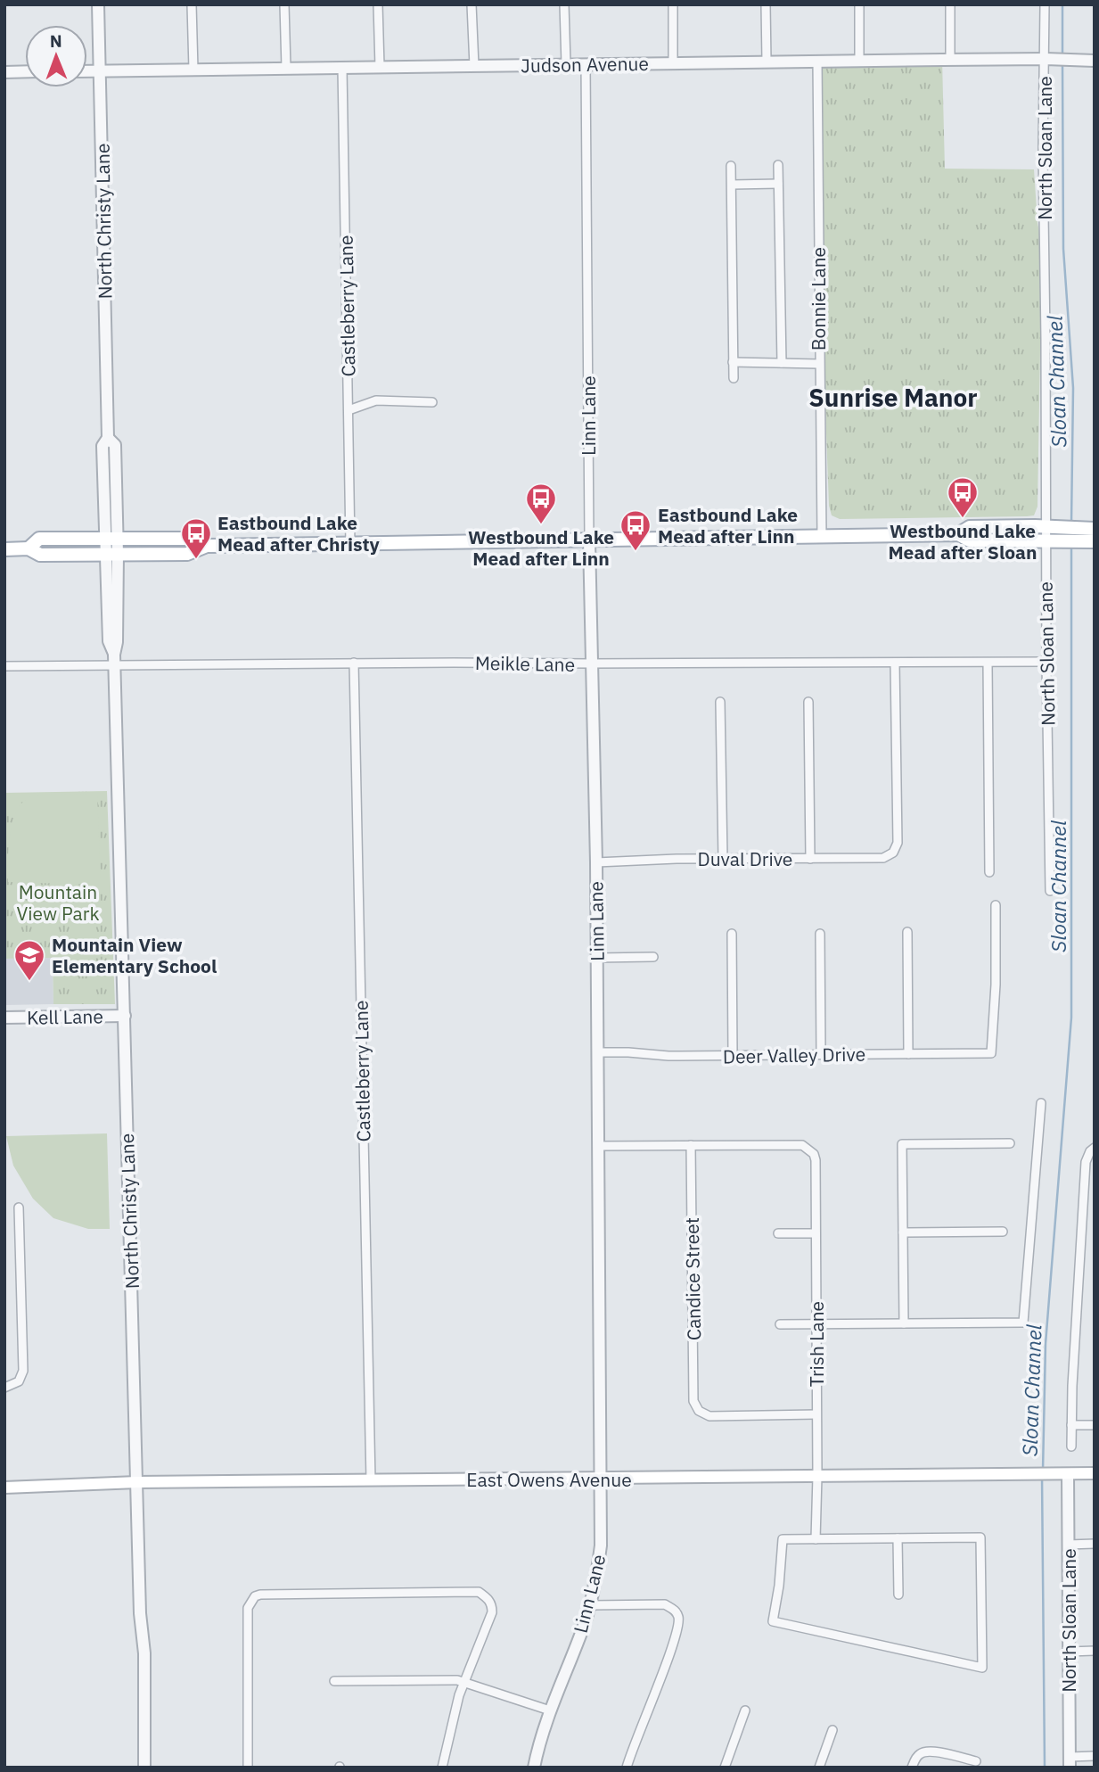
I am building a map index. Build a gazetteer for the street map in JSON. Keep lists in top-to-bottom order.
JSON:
{
  "streets": {
    "main road": ["East Owens Avenue"],
    "street": [
      "Judson Avenue",
      "North Sloan Lane",
      "North Christy Lane",
      "Bonnie Lane",
      "Castleberry Lane",
      "Linn Lane",
      "Meikle Lane",
      "Duval Drive",
      "Kell Lane",
      "Deer Valley Drive",
      "Candice Street",
      "Trish Lane"
    ]
  },
  "crossings": [
    ["Judson Avenue", "North Sloan Lane"],
    ["Judson Avenue", "North Christy Lane"],
    ["Judson Avenue", "Bonnie Lane"],
    ["Judson Avenue", "Castleberry Lane"],
    ["Judson Avenue", "Linn Lane"],
    ["North Sloan Lane", "Meikle Lane"],
    ["North Sloan Lane", "East Owens Avenue"],
    ["North Christy Lane", "Meikle Lane"],
    ["North Christy Lane", "Kell Lane"],
    ["North Christy Lane", "East Owens Avenue"],
    ["Castleberry Lane", "Meikle Lane"],
    ["Castleberry Lane", "East Owens Avenue"],
    ["Linn Lane", "Meikle Lane"],
    ["Linn Lane", "Duval Drive"],
    ["Linn Lane", "Deer Valley Drive"],
    ["Linn Lane", "East Owens Avenue"],
    ["Meikle Lane", "Duval Drive"],
    ["Candice Street", "Trish Lane"],
    ["Trish Lane", "East Owens Avenue"]
  ],
  "districts": ["Sunrise Manor"],
  "water": ["Sloan Channel"],
  "parks": ["Mountain View Park"],
  "places": {
    "bus stop": [
      "Westbound Lake Mead after Sloan",
      "Westbound Lake Mead after Linn",
      "Eastbound Lake Mead after Linn",
      "Eastbound Lake Mead after Christy"
    ],
    "school or university": ["Mountain View Elementary School"]
  },
  "north": "top"
}
